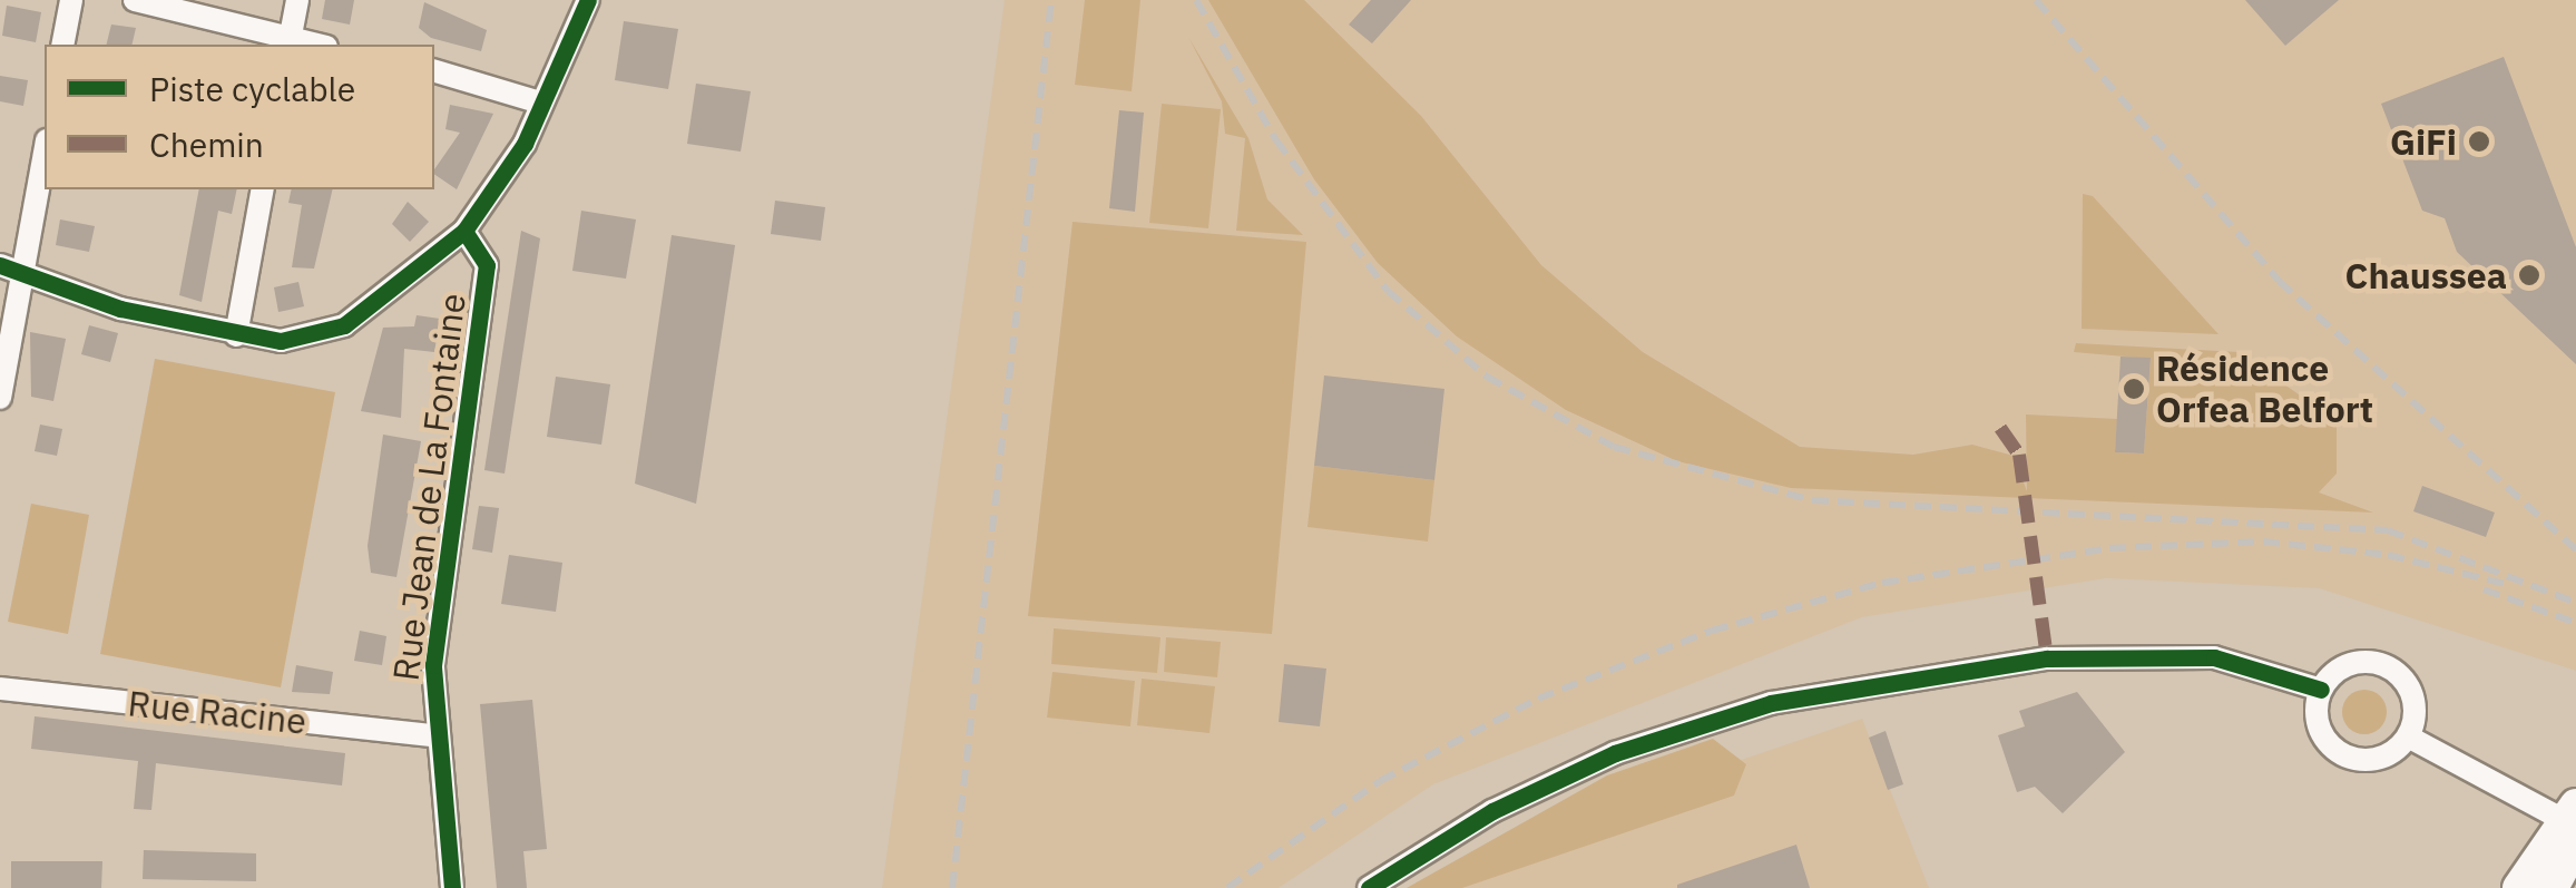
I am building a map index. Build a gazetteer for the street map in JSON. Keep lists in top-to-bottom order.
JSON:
{
  "streets": {
    "street": ["Rue Jean de La Fontaine", "Rue Racine"]
  },
  "crossings": [
    ["Rue Jean de La Fontaine", "Rue Racine"]
  ],
  "places": ["GiFi", "Chaussea", "Résidence Orfea Belfort"],
  "legend": ["Piste cyclable", "Chemin"]
}
